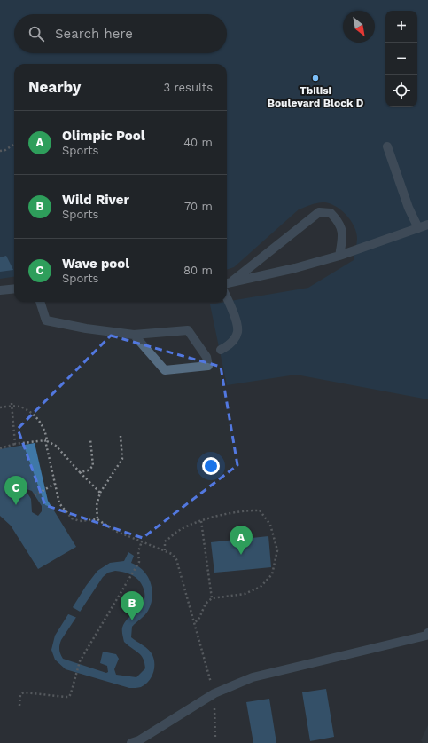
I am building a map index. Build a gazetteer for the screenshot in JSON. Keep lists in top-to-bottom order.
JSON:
{
  "places": ["Tbilisi Boulevard Block D"],
  "north": "bottom right",
  "page": {
    "map_buttons": ["+", "−"],
    "search": "Search here",
    "heading": ["Nearby", "3 results"],
    "list": [
      {
        "mark": "A",
        "name": "Olimpic Pool",
        "note": "Sports",
        "value": "40 m"
      },
      {
        "mark": "B",
        "name": "Wild River",
        "note": "Sports",
        "value": "70 m"
      },
      {
        "mark": "C",
        "name": "Wave pool",
        "note": "Sports",
        "value": "80 m"
      }
    ],
    "pins": ["C", "A", "B"]
  }
}
